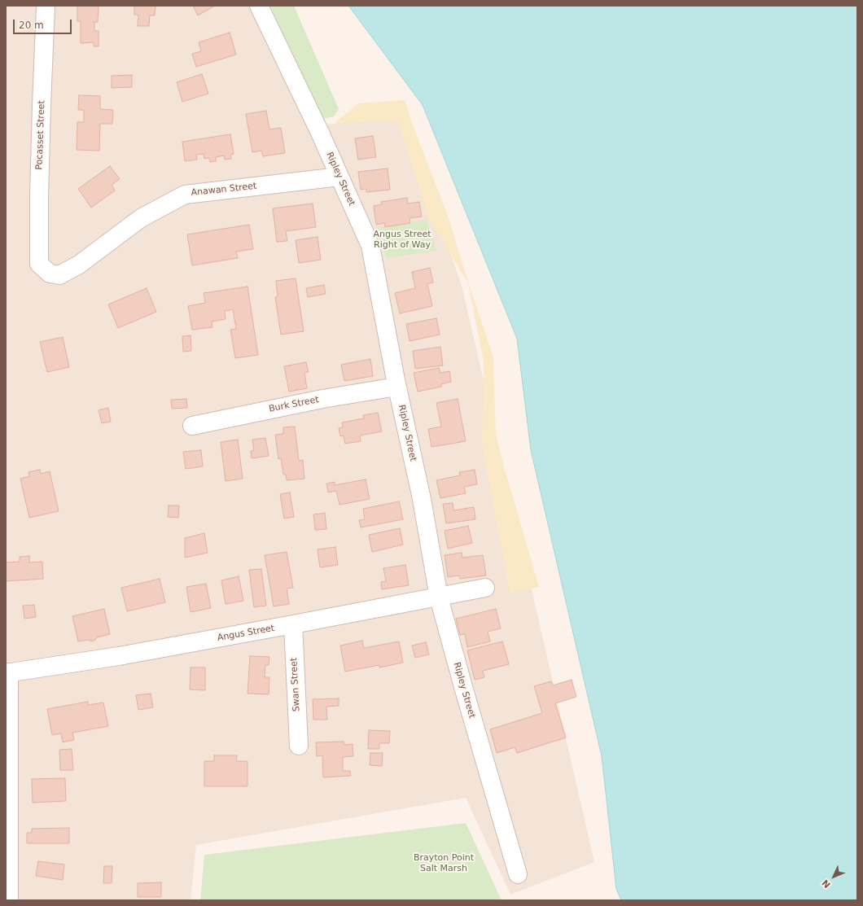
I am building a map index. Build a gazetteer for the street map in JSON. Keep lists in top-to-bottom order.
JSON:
{
  "streets": {
    "street": [
      "Pocasset Street",
      "Ripley Street",
      "Anawan Street",
      "Burk Street",
      "Angus Street",
      "Swan Street"
    ]
  },
  "crossings": [
    ["Pocasset Street", "Anawan Street"],
    ["Ripley Street", "Anawan Street"],
    ["Ripley Street", "Burk Street"],
    ["Ripley Street", "Angus Street"],
    ["Angus Street", "Swan Street"]
  ],
  "parks": ["Angus Street Right of Way", "Brayton Point Salt Marsh"],
  "scale_bar": "20 m",
  "north": "bottom left"
}
